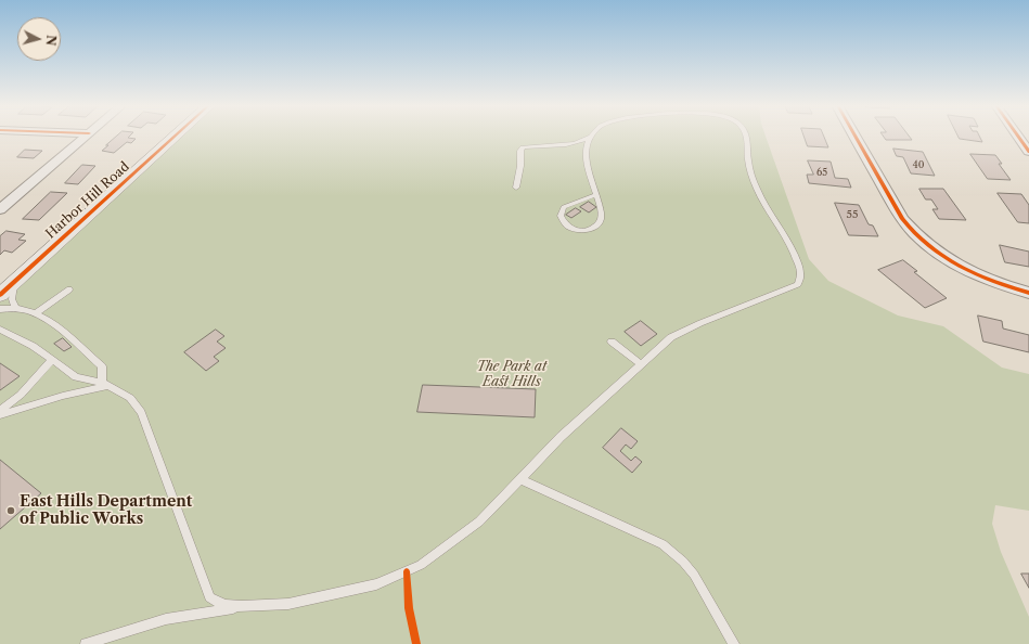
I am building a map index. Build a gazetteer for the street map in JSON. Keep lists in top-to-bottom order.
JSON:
{
  "streets": {
    "street": ["Harbor Hill Road"]
  },
  "parks": ["The Park at East Hills"],
  "places": ["East Hills Department of Public Works"],
  "house_numbers": ["40", "65", "55"],
  "north": "right"
}
